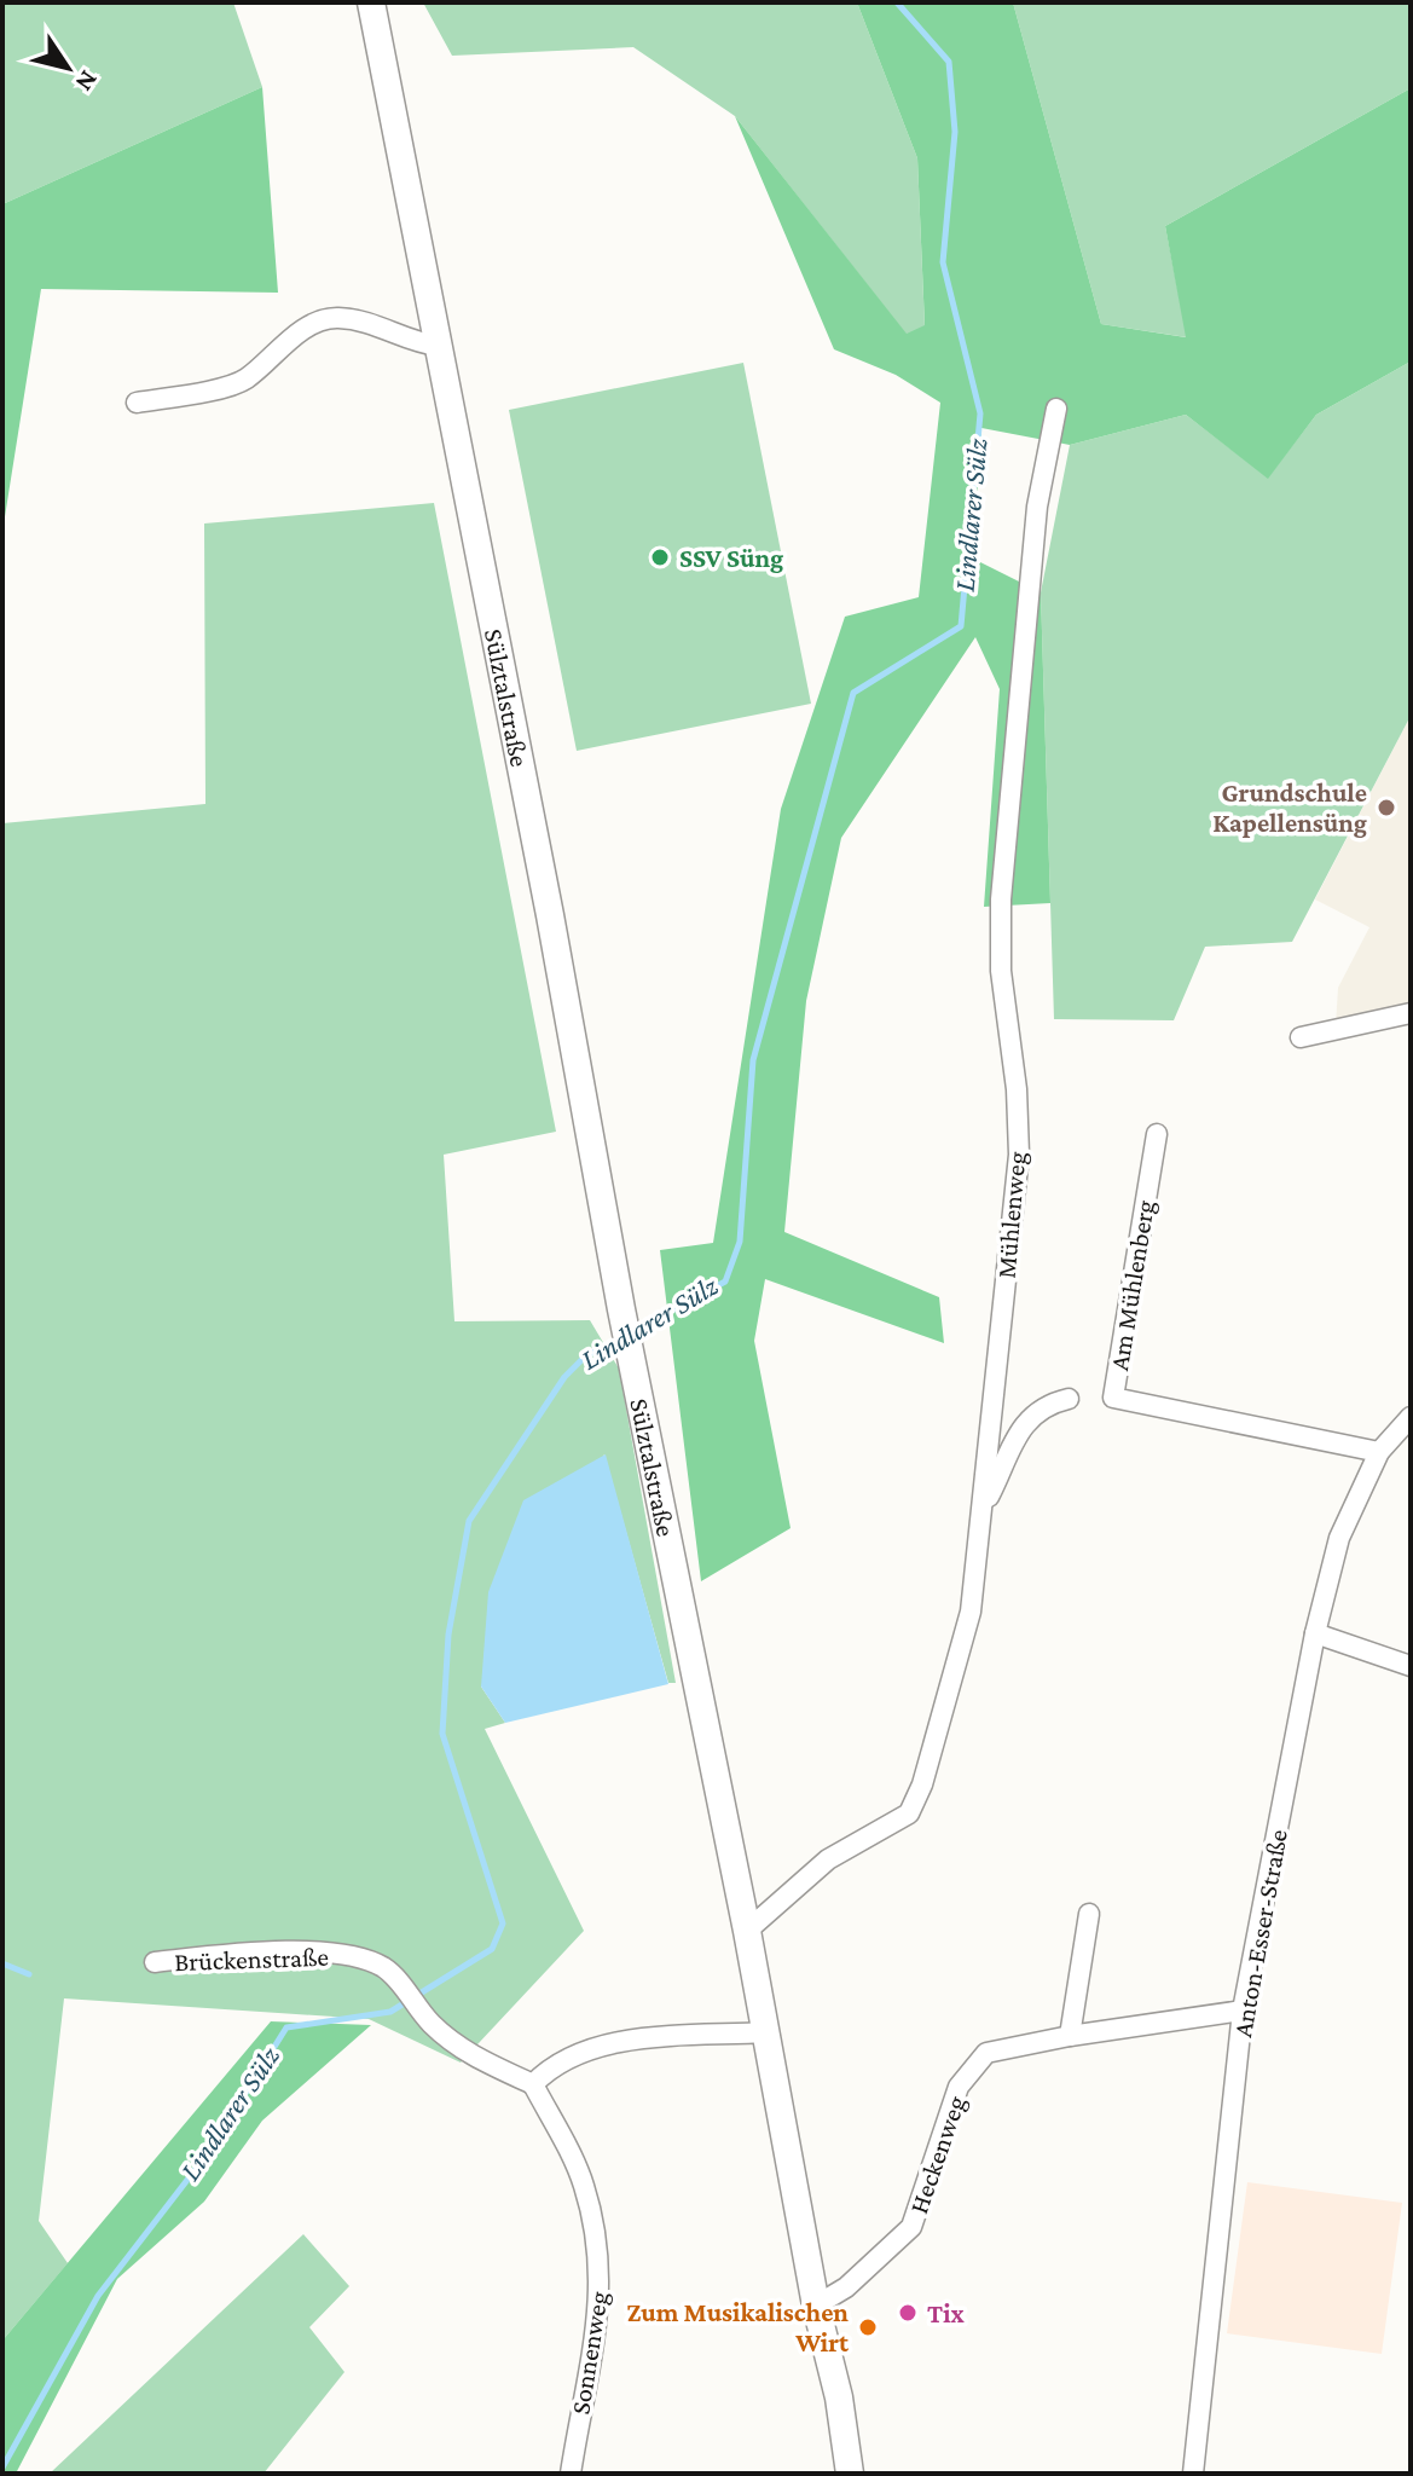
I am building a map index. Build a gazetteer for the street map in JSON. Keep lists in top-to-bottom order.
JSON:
{
  "streets": {
    "main road": ["Sülztalstraße"],
    "street": [
      "Mühlenweg",
      "Am Mühlenberg",
      "Anton-Esser-Straße",
      "Brückenstraße",
      "Heckenweg",
      "Sonnenweg"
    ]
  },
  "crossings": [
    ["Sülztalstraße", "Mühlenweg"],
    ["Sülztalstraße", "Heckenweg"],
    ["Am Mühlenberg", "Anton-Esser-Straße"],
    ["Anton-Esser-Straße", "Heckenweg"],
    ["Brückenstraße", "Sonnenweg"]
  ],
  "water": ["Lindlarer Sülz"],
  "places": [
    "SSV Süng",
    "Grundschule Kapellensüng",
    "Tix",
    "Zum Musikalischen Wirt"
  ],
  "north": "bottom right"
}
